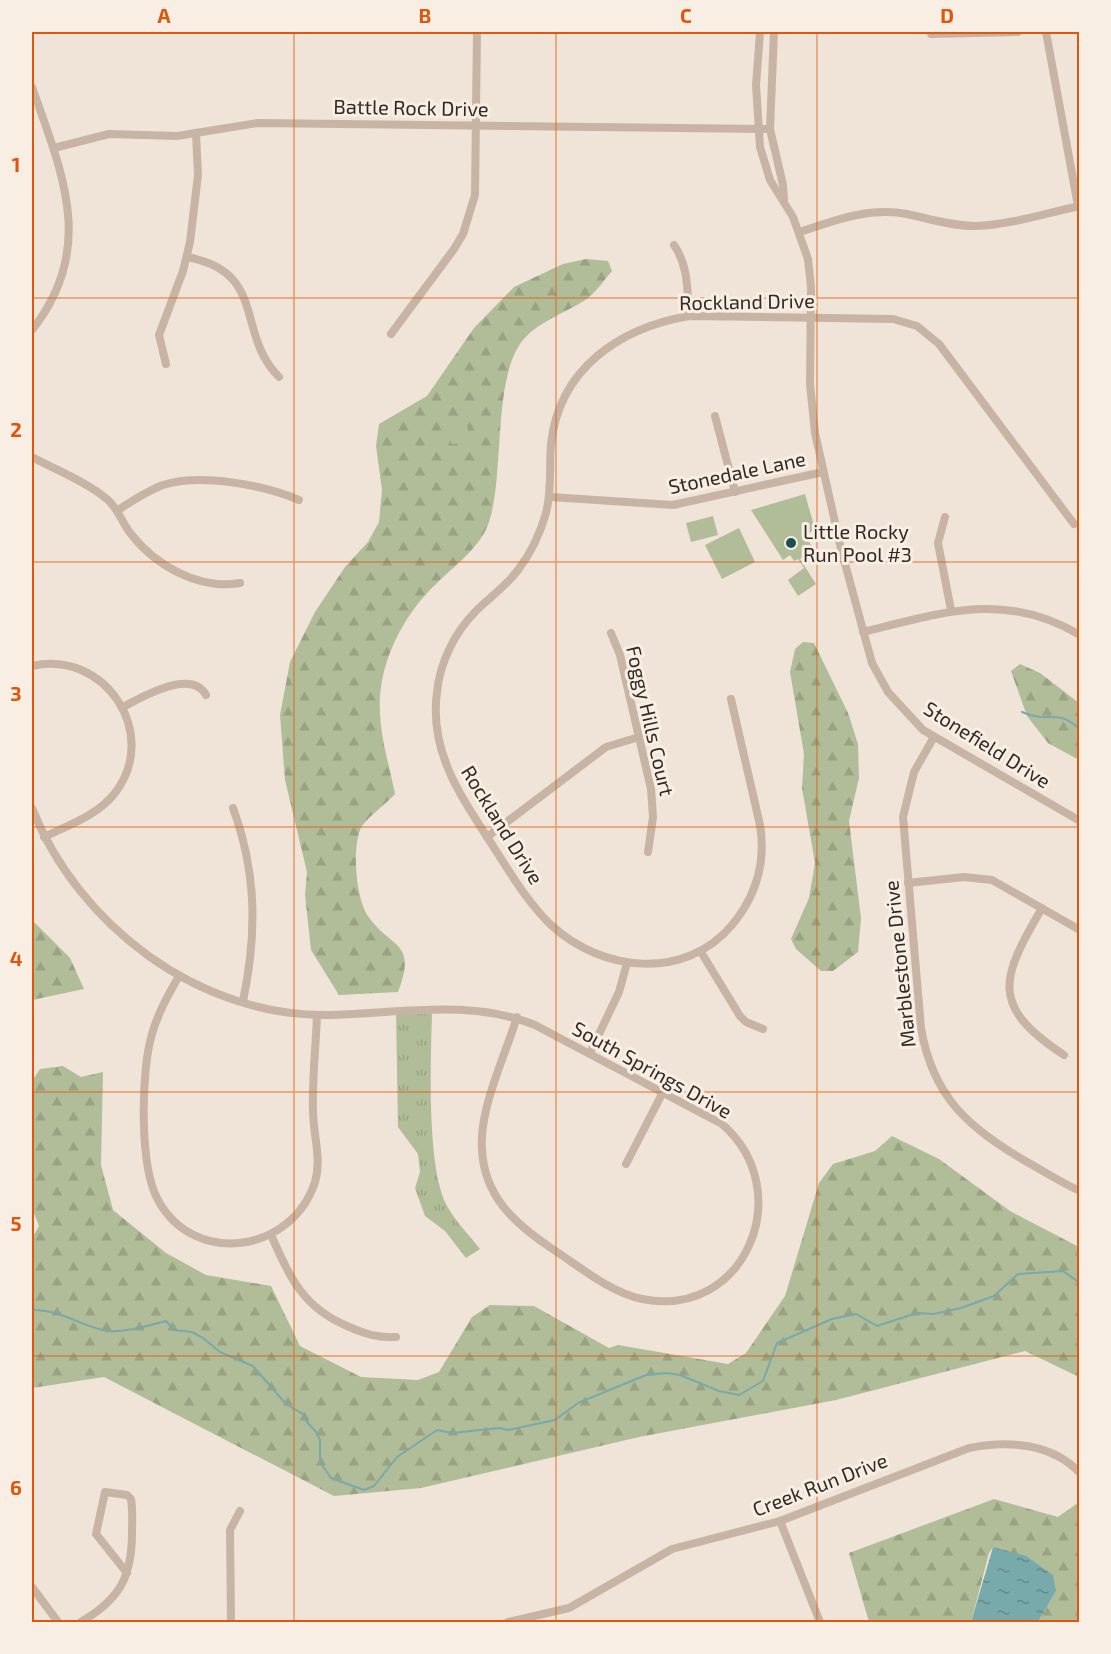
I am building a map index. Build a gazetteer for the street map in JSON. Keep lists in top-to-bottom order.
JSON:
{
  "streets": {
    "street": [
      "Battle Rock Drive",
      "Rockland Drive",
      "Stonedale Lane",
      "Foggy Hills Court",
      "Stonefield Drive",
      "Marblestone Drive",
      "South Springs Drive",
      "Creek Run Drive"
    ]
  },
  "crossings": [
    ["Battle Rock Drive", "Stonefield Drive"],
    ["Rockland Drive", "Stonedale Lane"],
    ["Rockland Drive", "Stonefield Drive"],
    ["Stonedale Lane", "Stonefield Drive"],
    ["Stonefield Drive", "Marblestone Drive"]
  ],
  "places": ["Little Rocky Run Pool #3"],
  "grid": {
    "columns": [
      "A",
      "B",
      "C",
      "D"
    ],
    "rows": [
      "1",
      "2",
      "3",
      "4",
      "5",
      "6"
    ]
  }
}
